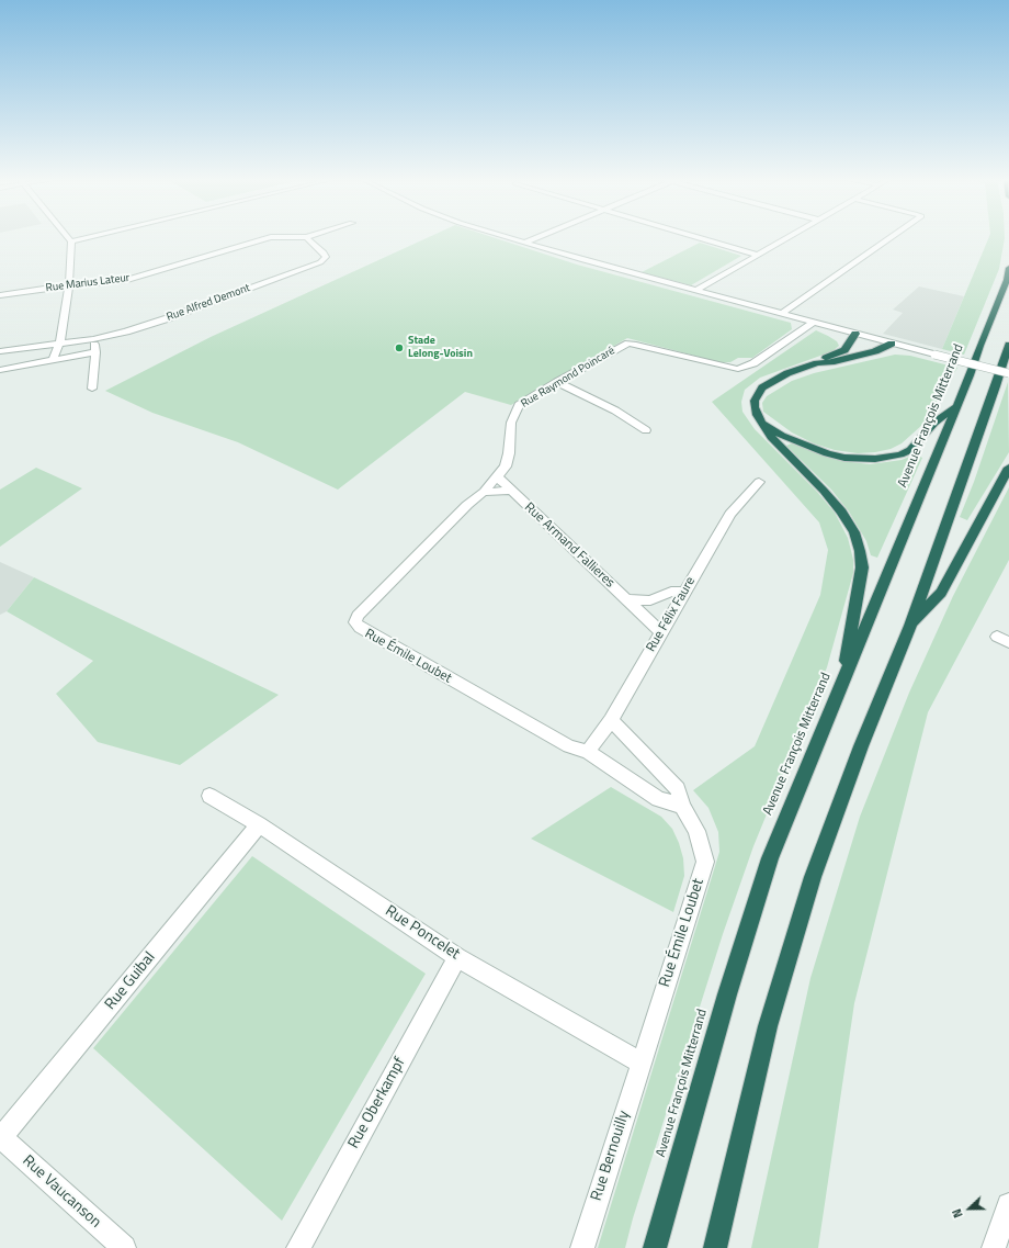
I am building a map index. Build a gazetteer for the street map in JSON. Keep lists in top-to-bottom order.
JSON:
{
  "streets": {
    "highway": ["Avenue François Mitterrand"],
    "street": [
      "Rue Marius Lateur",
      "Rue Alfred Demont",
      "Rue Raymond Poincaré",
      "Rue Armand Fallieres",
      "Rue Félix Faure",
      "Rue Émile Loubet",
      "Rue Poncelet",
      "Rue Guibal",
      "Rue Oberkampf",
      "Rue Bernouilly",
      "Rue Vaucanson"
    ]
  },
  "crossings": [
    ["Rue Raymond Poincaré", "Rue Émile Loubet"],
    ["Rue Armand Fallieres", "Rue Félix Faure"],
    ["Rue Armand Fallieres", "Rue Émile Loubet"],
    ["Rue Félix Faure", "Rue Émile Loubet"],
    ["Rue Émile Loubet", "Rue Poncelet"],
    ["Rue Émile Loubet", "Rue Bernouilly"],
    ["Rue Poncelet", "Rue Guibal"],
    ["Rue Poncelet", "Rue Oberkampf"],
    ["Rue Poncelet", "Rue Bernouilly"],
    ["Rue Guibal", "Rue Vaucanson"]
  ],
  "places": ["Stade Lelong-Voisin"],
  "north": "left"
}
